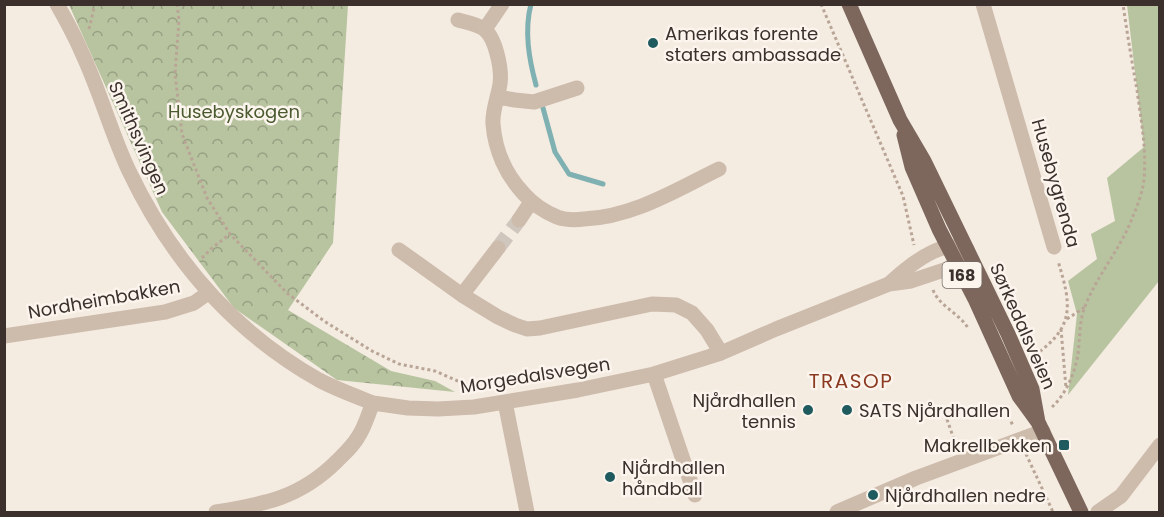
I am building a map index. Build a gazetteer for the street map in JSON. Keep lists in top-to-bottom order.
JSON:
{
  "streets": {
    "main road": ["168", "Sørkedalsveien"],
    "street": [
      "Smithsvingen",
      "Husebygrenda",
      "Nordheimbakken",
      "Morgedalsvegen"
    ]
  },
  "crossings": [
    ["Smithsvingen", "Nordheimbakken"],
    ["Smithsvingen", "Morgedalsvegen"],
    ["Sørkedalsveien", "Morgedalsvegen"]
  ],
  "districts": ["TRASOP"],
  "parks": ["Husebyskogen"],
  "places": {
    "other": [
      "Amerikas forente staters ambassade",
      "Njårdhallen tennis",
      "SATS Njårdhallen",
      "Njårdhallen håndball",
      "Njårdhallen nedre"
    ],
    "transit": ["Makrellbekken"]
  }
}
